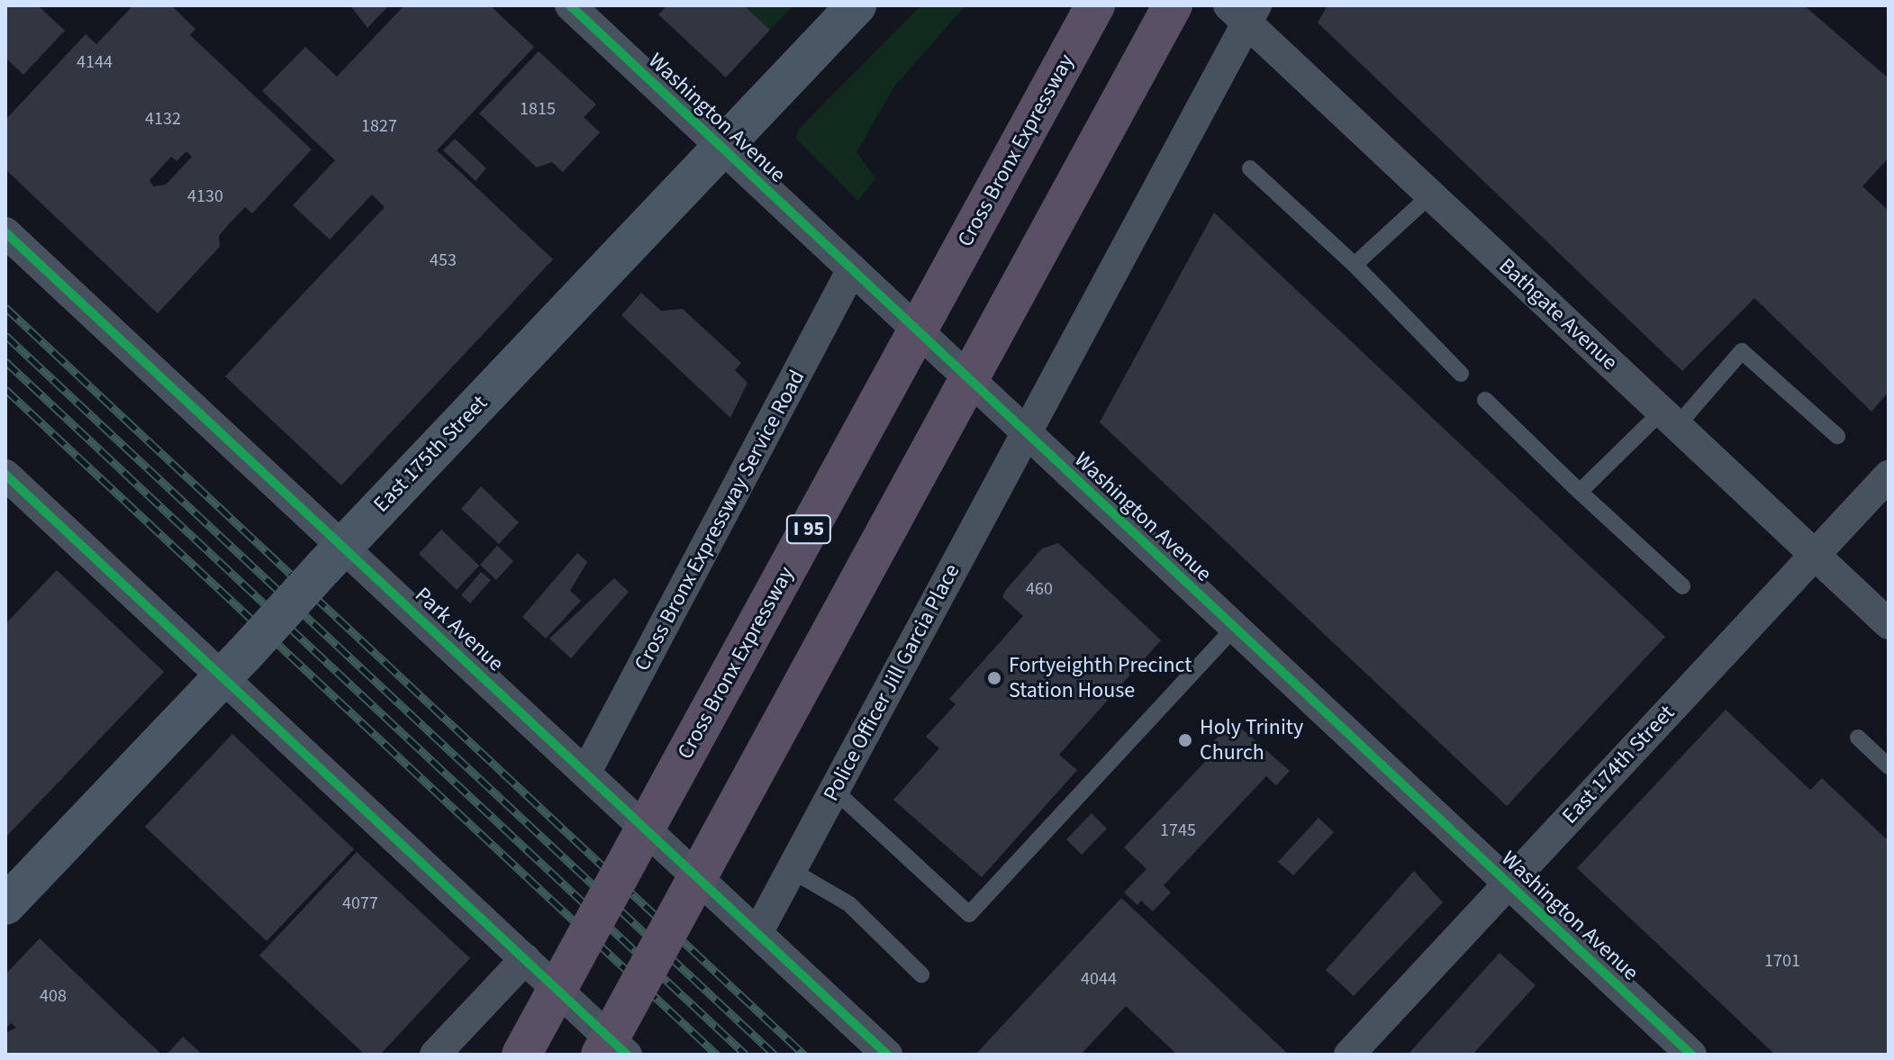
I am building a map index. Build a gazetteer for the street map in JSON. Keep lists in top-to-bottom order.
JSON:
{
  "streets": {
    "highway": ["Cross Bronx Expressway", "I 95"],
    "main road": ["East 175th Street"],
    "street": [
      "Washington Avenue",
      "Bathgate Avenue",
      "Cross Bronx Expressway Service Road",
      "Park Avenue",
      "Police Officer Jill Garcia Place",
      "East 174th Street"
    ]
  },
  "crossings": [
    ["Washington Avenue", "East 175th Street"],
    ["Washington Avenue", "Cross Bronx Expressway Service Road"],
    ["Washington Avenue", "Police Officer Jill Garcia Place"],
    ["Washington Avenue", "East 174th Street"],
    ["Bathgate Avenue", "East 174th Street"],
    ["East 175th Street", "Park Avenue"],
    ["Cross Bronx Expressway Service Road", "Park Avenue"],
    ["Park Avenue", "Police Officer Jill Garcia Place"]
  ],
  "places": ["Fortyeighth Precinct Station House", "Holy Trinity Church"],
  "house_numbers": [
    "4144",
    "1815",
    "4132",
    "1827",
    "4130",
    "453",
    "460",
    "1745",
    "4077",
    "1701",
    "4044",
    "408"
  ]
}
